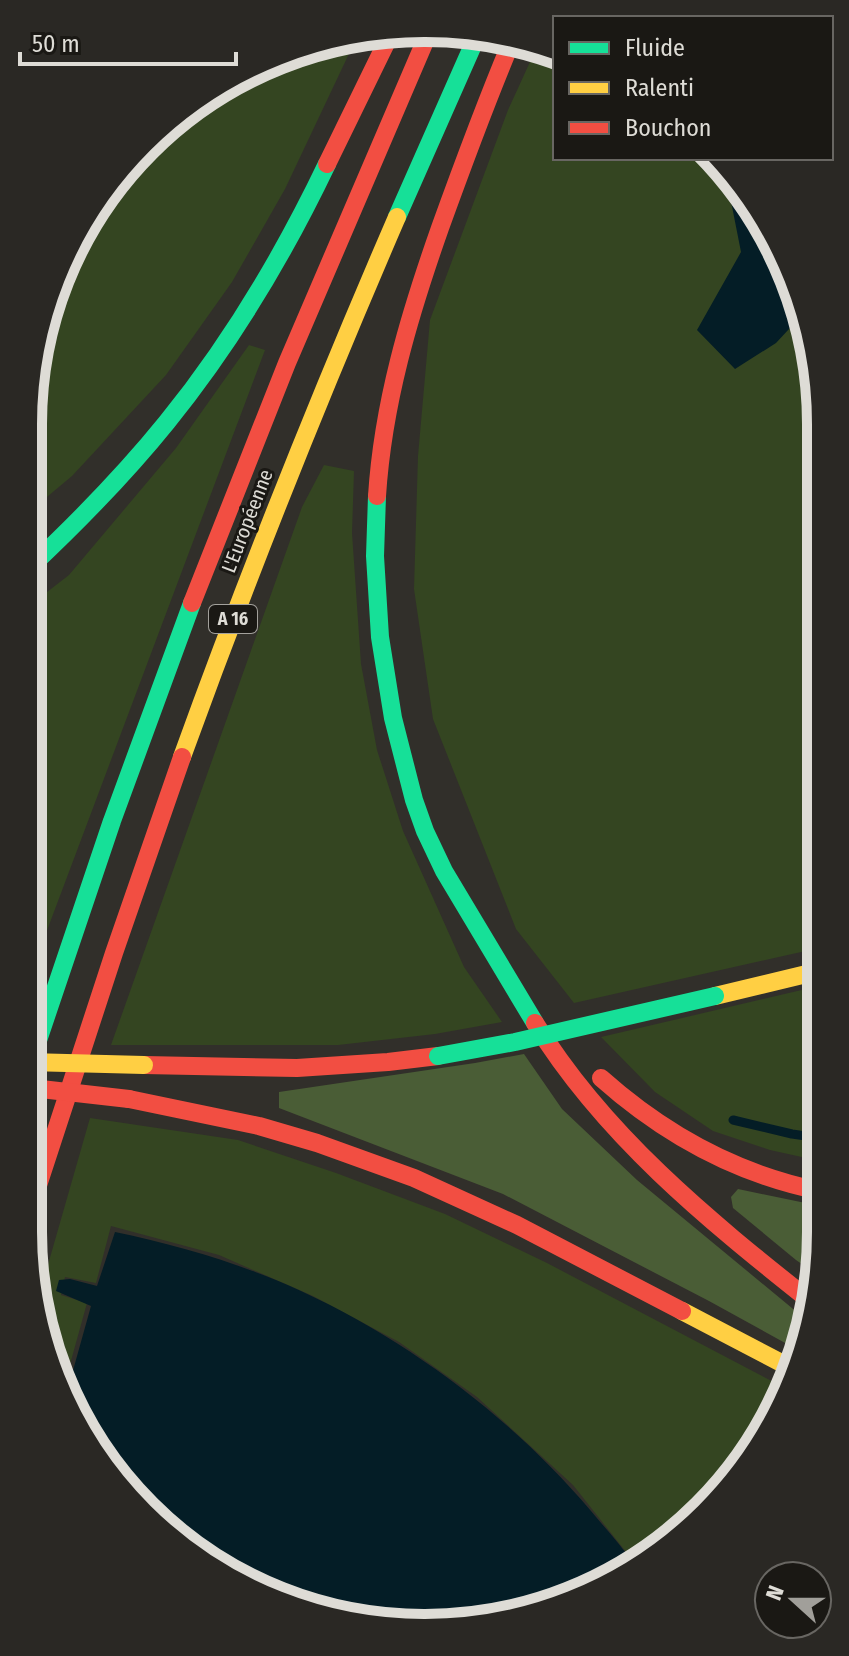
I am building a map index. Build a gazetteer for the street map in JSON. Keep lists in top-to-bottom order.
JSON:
{
  "streets": {
    "highway": ["L'Européenne", "A 16"]
  },
  "legend": ["Fluide", "Ralenti", "Bouchon"],
  "scale_bar": "50 m",
  "north": "left"
}
